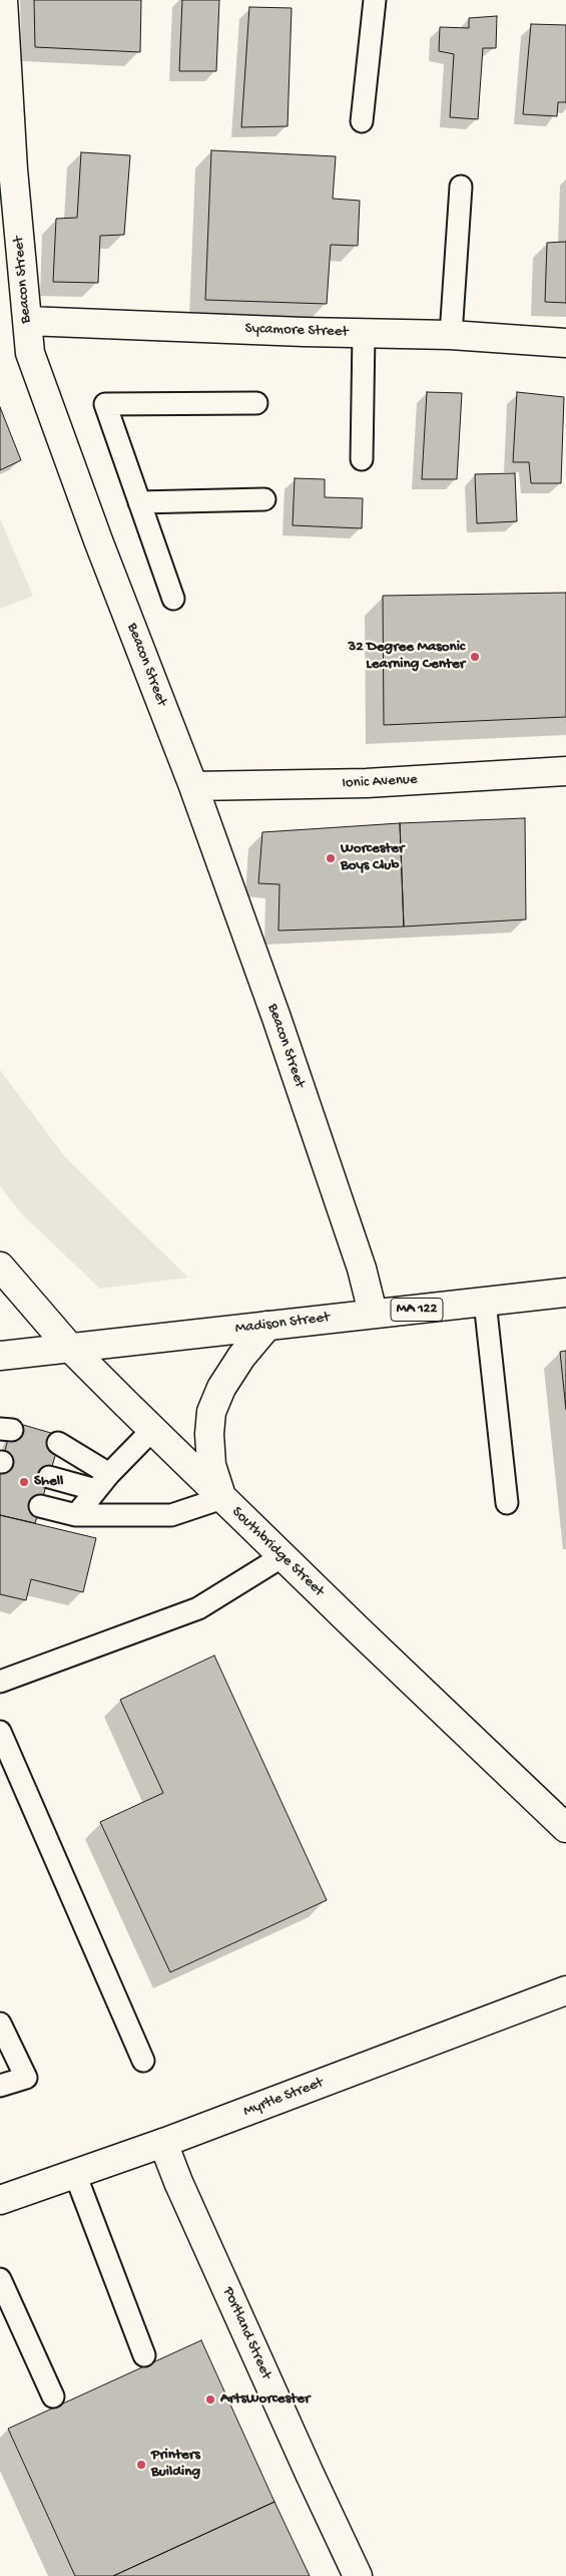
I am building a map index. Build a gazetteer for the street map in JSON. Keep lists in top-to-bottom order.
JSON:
{
  "streets": {
    "street": [
      "Beacon Street",
      "Sycamore Street",
      "Ionic Avenue",
      "MA 122",
      "Madison Street",
      "Southbridge Street",
      "Myrtle Street",
      "Portland Street"
    ]
  },
  "crossings": [
    ["Beacon Street", "Sycamore Street"],
    ["Beacon Street", "Ionic Avenue"],
    ["Beacon Street", "Madison Street"],
    ["Madison Street", "Southbridge Street"],
    ["Myrtle Street", "Portland Street"]
  ],
  "places": [
    "32 Degree Masonic Learning Center",
    "Worcester Boys Club",
    "Shell",
    "ArtsWorcester",
    "Printers Building"
  ]
}
